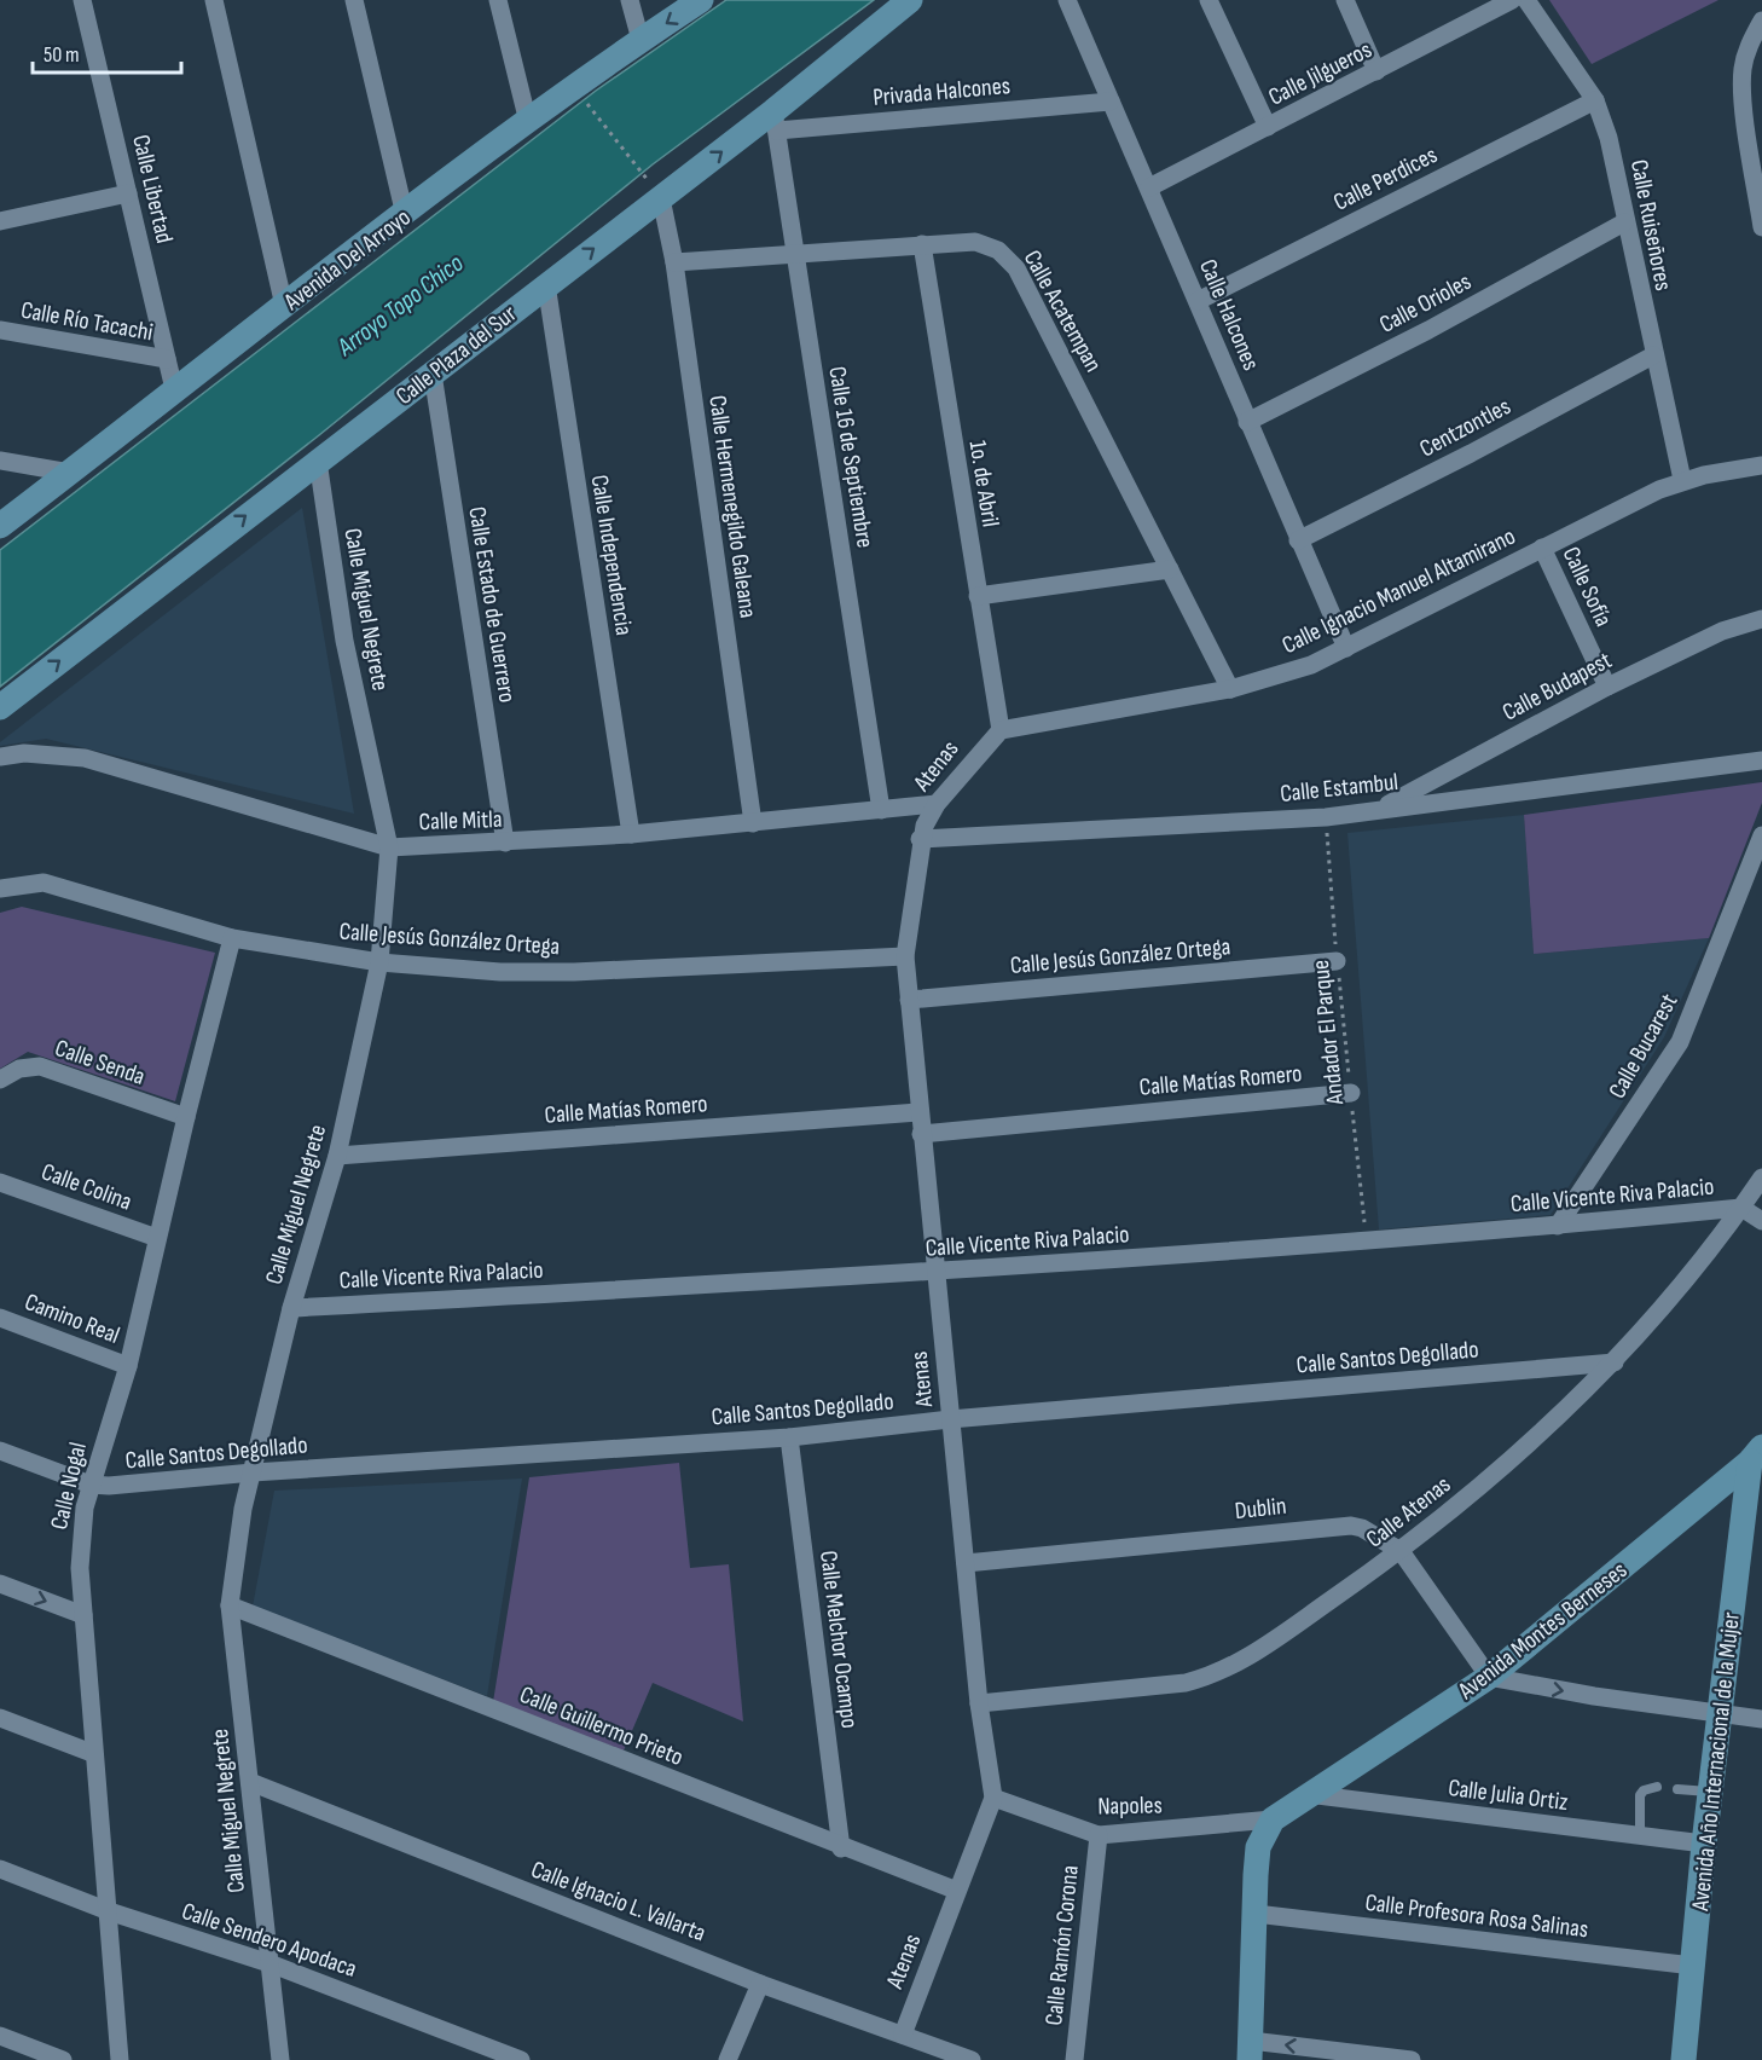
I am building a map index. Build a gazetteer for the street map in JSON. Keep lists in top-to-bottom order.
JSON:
{
  "streets": {
    "street": [
      "Calle Jilgueros",
      "Privada Halcones",
      "Calle Perdices",
      "Calle Libertad",
      "Calle Ruiseñores",
      "Avenida Del Arroyo",
      "Calle Orioles",
      "Calle Acatempan",
      "Calle Halcones",
      "Calle Río Tacachi",
      "Calle Plaza del Sur",
      "Centzontles",
      "Calle 16 de Septiembre",
      "1o. de Abril",
      "Calle Hermenegildo Galeana",
      "Calle Independencia",
      "Calle Sofía",
      "Calle Ignacio Manuel Altamirano",
      "Calle Estado de Guerrero",
      "Calle Miguel Negrete",
      "Calle Budapest",
      "Atenas",
      "Calle Estambul",
      "Calle Mitla",
      "Calle Jesús González Ortega",
      "Calle Bucarest",
      "Calle Senda",
      "Calle Matías Romero",
      "Calle Colina",
      "Calle Vicente Riva Palacio",
      "Camino Real",
      "Calle Santos Degollado",
      "Calle Nogal",
      "Dublin",
      "Calle Atenas",
      "Avenida Montes Berneses",
      "Calle Melchor Ocampo",
      "Calle Guillermo Prieto",
      "Avenida Año Internacional de la Mujer",
      "Calle Julia Ortiz",
      "Napoles",
      "Calle Ignacio L. Vallarta",
      "Calle Profesora Rosa Salinas",
      "Calle Sendero Apodaca",
      "Calle Ramón Corona"
    ],
    "path": ["Andador El Parque"]
  },
  "crossings": [
    ["Calle Jilgueros", "Calle Halcones"],
    ["Privada Halcones", "Calle Halcones"],
    ["Privada Halcones", "Calle Plaza del Sur"],
    ["Privada Halcones", "Calle 16 de Septiembre"],
    ["Calle Perdices", "Calle Ruiseñores"],
    ["Calle Perdices", "Calle Halcones"],
    ["Calle Libertad", "Avenida Del Arroyo"],
    ["Calle Libertad", "Calle Río Tacachi"],
    ["Calle Ruiseñores", "Calle Orioles"],
    ["Calle Ruiseñores", "Centzontles"],
    ["Calle Ruiseñores", "Calle Ignacio Manuel Altamirano"],
    ["Calle Orioles", "Calle Halcones"],
    ["Calle Acatempan", "Calle 16 de Septiembre"],
    ["Calle Acatempan", "1o. de Abril"],
    ["Calle Acatempan", "Calle Hermenegildo Galeana"],
    ["Calle Acatempan", "Calle Ignacio Manuel Altamirano"],
    ["Calle Halcones", "Centzontles"],
    ["Calle Halcones", "Calle Ignacio Manuel Altamirano"],
    ["Calle Plaza del Sur", "Calle 16 de Septiembre"],
    ["Calle Plaza del Sur", "Calle Hermenegildo Galeana"],
    ["Calle Plaza del Sur", "Calle Independencia"],
    ["Calle Plaza del Sur", "Calle Estado de Guerrero"],
    ["Calle Plaza del Sur", "Calle Miguel Negrete"],
    ["Calle 16 de Septiembre", "Calle Mitla"],
    ["1o. de Abril", "Calle Ignacio Manuel Altamirano"],
    ["1o. de Abril", "Atenas"],
    ["Calle Hermenegildo Galeana", "Calle Mitla"],
    ["Calle Independencia", "Calle Mitla"],
    ["Calle Sofía", "Calle Ignacio Manuel Altamirano"],
    ["Calle Sofía", "Calle Budapest"],
    ["Calle Ignacio Manuel Altamirano", "Atenas"],
    ["Calle Estado de Guerrero", "Calle Mitla"],
    ["Calle Miguel Negrete", "Calle Mitla"],
    ["Calle Miguel Negrete", "Calle Jesús González Ortega"],
    ["Calle Miguel Negrete", "Calle Matías Romero"],
    ["Calle Miguel Negrete", "Calle Vicente Riva Palacio"],
    ["Calle Miguel Negrete", "Calle Santos Degollado"],
    ["Calle Miguel Negrete", "Calle Guillermo Prieto"],
    ["Calle Miguel Negrete", "Calle Ignacio L. Vallarta"],
    ["Calle Miguel Negrete", "Calle Sendero Apodaca"],
    ["Calle Budapest", "Calle Estambul"],
    ["Atenas", "Calle Estambul"],
    ["Atenas", "Calle Mitla"],
    ["Atenas", "Calle Jesús González Ortega"],
    ["Atenas", "Calle Matías Romero"],
    ["Atenas", "Calle Vicente Riva Palacio"],
    ["Atenas", "Calle Santos Degollado"],
    ["Atenas", "Dublin"],
    ["Atenas", "Calle Atenas"],
    ["Atenas", "Calle Guillermo Prieto"],
    ["Atenas", "Napoles"],
    ["Atenas", "Calle Ignacio L. Vallarta"],
    ["Calle Estambul", "Andador El Parque"],
    ["Calle Jesús González Ortega", "Andador El Parque"],
    ["Calle Jesús González Ortega", "Calle Nogal"],
    ["Andador El Parque", "Calle Matías Romero"],
    ["Andador El Parque", "Calle Vicente Riva Palacio"],
    ["Calle Bucarest", "Calle Vicente Riva Palacio"],
    ["Calle Senda", "Calle Nogal"],
    ["Calle Colina", "Calle Nogal"],
    ["Calle Vicente Riva Palacio", "Calle Atenas"],
    ["Camino Real", "Calle Nogal"],
    ["Calle Santos Degollado", "Calle Nogal"],
    ["Calle Santos Degollado", "Calle Atenas"],
    ["Calle Santos Degollado", "Calle Melchor Ocampo"],
    ["Calle Nogal", "Calle Sendero Apodaca"],
    ["Dublin", "Calle Atenas"],
    ["Dublin", "Avenida Montes Berneses"],
    ["Avenida Montes Berneses", "Avenida Año Internacional de la Mujer"],
    ["Avenida Montes Berneses", "Calle Julia Ortiz"],
    ["Avenida Montes Berneses", "Napoles"],
    ["Calle Melchor Ocampo", "Calle Guillermo Prieto"],
    ["Avenida Año Internacional de la Mujer", "Calle Julia Ortiz"],
    ["Avenida Año Internacional de la Mujer", "Calle Profesora Rosa Salinas"],
    ["Napoles", "Calle Ramón Corona"]
  ],
  "one_way": ["Calle Plaza del Sur"],
  "water": ["Arroyo Topo Chico"],
  "scale_bar": "50 m"
}
